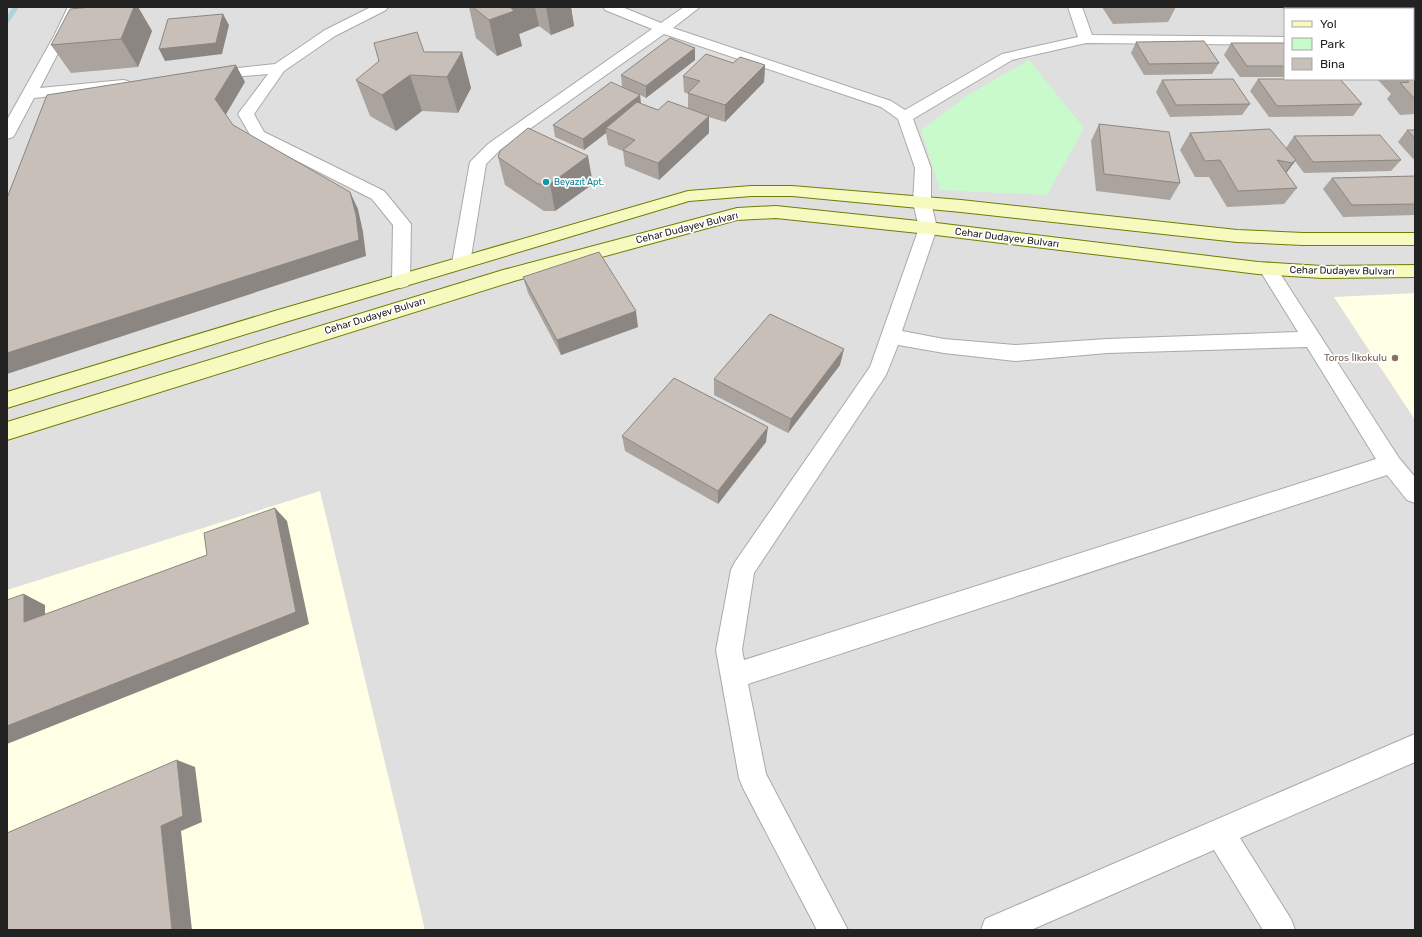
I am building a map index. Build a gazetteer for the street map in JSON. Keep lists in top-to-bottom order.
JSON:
{
  "streets": {
    "street": ["Cehar Dudayev Bulvarı"]
  },
  "places": ["Beyazıt Apt.", "Toros İlkokulu"],
  "legend": ["Yol", "Park", "Bina"]
}
